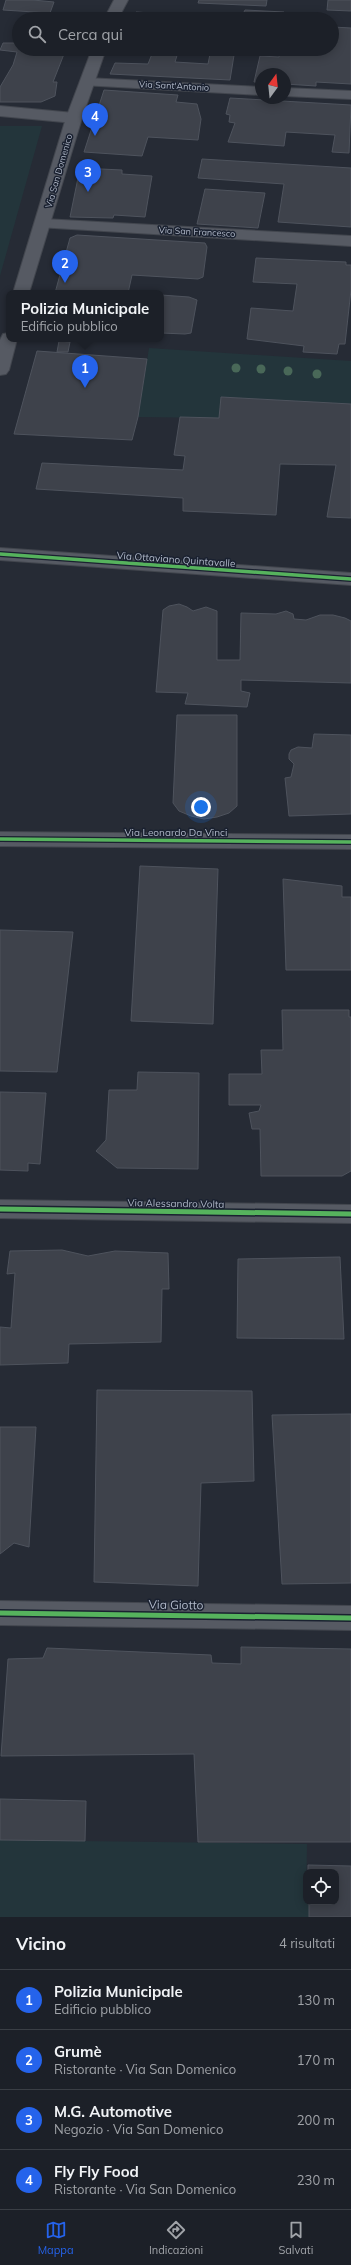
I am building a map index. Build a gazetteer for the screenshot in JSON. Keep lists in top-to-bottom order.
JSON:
{
  "streets": {
    "street": [
      "Via Sant'Antonio",
      "Via San Domenico",
      "Via San Francesco",
      "Via Ottaviano Quintavalle",
      "Via Leonardo Da Vinci",
      "Via Alessandro Volta",
      "Via Giotto"
    ]
  },
  "crossings": [
    ["Via Sant'Antonio", "Via San Domenico"],
    ["Via San Domenico", "Via San Francesco"]
  ],
  "north": "top",
  "page": {
    "search": "Cerca qui",
    "pins": [
      "4",
      "3",
      "2",
      "1"
    ],
    "popup": ["Polizia Municipale", "Edificio pubblico"],
    "heading": ["Vicino", "4 risultati"],
    "list": [
      {
        "mark": "1",
        "name": "Polizia Municipale",
        "note": "Edificio pubblico",
        "value": "130 m"
      },
      {
        "mark": "2",
        "name": "Grumè",
        "note": "Ristorante · Via San Domenico",
        "value": "170 m"
      },
      {
        "mark": "3",
        "name": "M.G. Automotive",
        "note": "Negozio · Via San Domenico",
        "value": "200 m"
      },
      {
        "mark": "4",
        "name": "Fly Fly Food",
        "note": "Ristorante · Via San Domenico",
        "value": "230 m"
      }
    ],
    "nav": ["Mappa", "Indicazioni", "Salvati"]
  }
}
